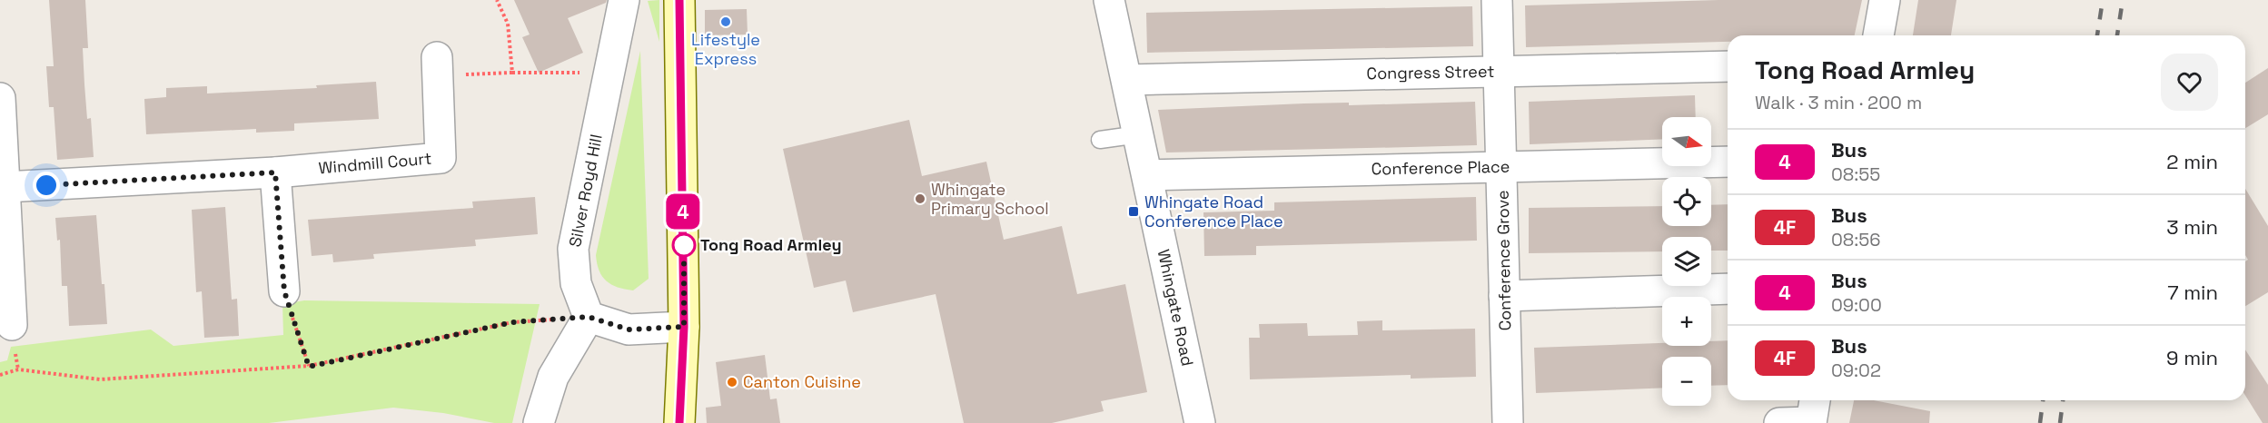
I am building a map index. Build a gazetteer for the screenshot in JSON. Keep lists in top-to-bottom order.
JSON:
{
  "streets": {
    "street": [
      "Congress Street",
      "Windmill Court",
      "Conference Place",
      "Silver Royd Hill",
      "Conference Grove",
      "Whingate Road"
    ]
  },
  "crossings": [
    ["Congress Street", "Conference Grove"],
    ["Congress Street", "Whingate Road"],
    ["Conference Place", "Conference Grove"],
    ["Conference Place", "Whingate Road"]
  ],
  "places": {
    "other": [
      "Lifestyle Express",
      "Whingate Primary School",
      "Tong Road Armley",
      "Canton Cuisine"
    ],
    "transit": ["Whingate Road Conference Place"]
  },
  "lines": ["bus line 4"],
  "north": "right",
  "page": {
    "on_map": "4",
    "heading": ["Tong Road Armley", "Walk · 3 min · 200 m"],
    "map_buttons": ["+", "−"],
    "list": [
      {
        "mark": "4",
        "name": "Bus",
        "note": "08:55",
        "value": "2 min"
      },
      {
        "mark": "4F",
        "name": "Bus",
        "note": "08:56",
        "value": "3 min"
      },
      {
        "mark": "4",
        "name": "Bus",
        "note": "09:00",
        "value": "7 min"
      },
      {
        "mark": "4F",
        "name": "Bus",
        "note": "09:02",
        "value": "9 min"
      }
    ]
  }
}
